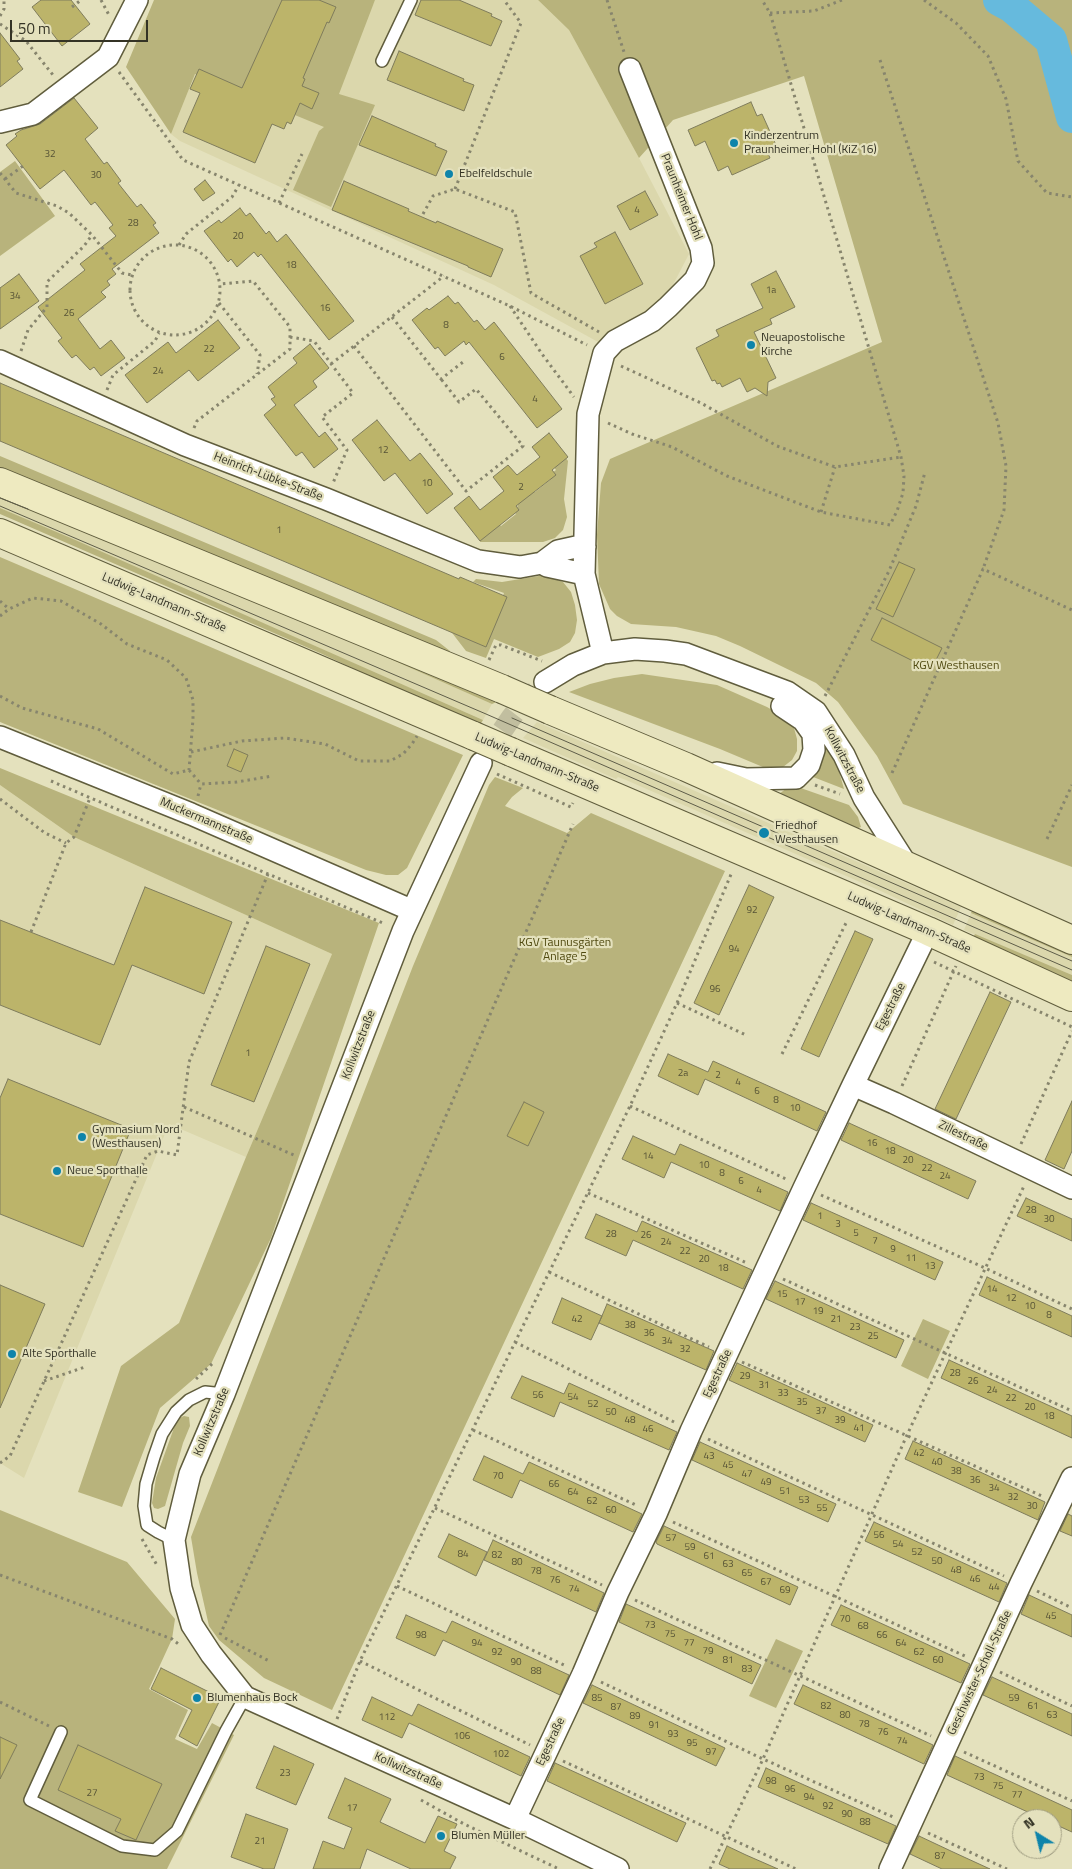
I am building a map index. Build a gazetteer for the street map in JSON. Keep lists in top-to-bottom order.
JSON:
{
  "streets": {
    "main road": ["Ludwig-Landmann-Straße"],
    "street": [
      "Praunheimer Hohl",
      "Heinrich-Lübke-Straße",
      "Kollwitzstraße",
      "Muckermannstraße",
      "Egestraße",
      "Zillestraße",
      "Geschwister-Scholl-Straße"
    ]
  },
  "crossings": [
    ["Ludwig-Landmann-Straße", "Kollwitzstraße"],
    ["Ludwig-Landmann-Straße", "Egestraße"],
    ["Kollwitzstraße", "Muckermannstraße"],
    ["Kollwitzstraße", "Egestraße"],
    ["Egestraße", "Zillestraße"]
  ],
  "parks": ["KGV Westhausen", "KGV Taunusgärten Anlage 5"],
  "places": [
    "Kinderzentrum Praunheimer Hohl (KiZ 16)",
    "Ebelfeldschule",
    "Neuapostolische Kirche",
    "Friedhof Westhausen",
    "Gymnasium Nord (Westhausen)",
    "Neue Sporthalle",
    "Alte Sporthalle",
    "Blumenhaus Bock",
    "Blumen Müller"
  ],
  "house_numbers": [
    "32",
    "30",
    "4",
    "28",
    "20",
    "18",
    "1a",
    "34",
    "16",
    "26",
    "8",
    "22",
    "6",
    "24",
    "4",
    "12",
    "10",
    "2",
    "1",
    "92",
    "94",
    "96",
    "1",
    "2a",
    "2",
    "4",
    "6",
    "8",
    "10",
    "16",
    "18",
    "14",
    "20",
    "10",
    "22",
    "8",
    "24",
    "6",
    "4",
    "28",
    "1",
    "30",
    "3",
    "5",
    "28",
    "26",
    "7",
    "24",
    "9",
    "22",
    "11",
    "20",
    "13",
    "18",
    "14",
    "15",
    "12",
    "17",
    "10",
    "19",
    "8",
    "42",
    "21",
    "38",
    "23",
    "36",
    "25",
    "34",
    "32",
    "28",
    "29",
    "26",
    "31",
    "24",
    "33",
    "56",
    "54",
    "22",
    "35",
    "52",
    "20",
    "37",
    "50",
    "18",
    "48",
    "39",
    "41",
    "46",
    "42",
    "43",
    "40",
    "45",
    "38",
    "47",
    "70",
    "36",
    "49",
    "66",
    "34",
    "51",
    "64",
    "32",
    "53",
    "62",
    "30",
    "55",
    "60",
    "56",
    "57",
    "54",
    "59",
    "52",
    "84",
    "82",
    "61",
    "50",
    "80",
    "63",
    "48",
    "78",
    "65",
    "46",
    "76",
    "67",
    "44",
    "74",
    "69",
    "45",
    "70",
    "73",
    "68",
    "75",
    "98",
    "66",
    "94",
    "77",
    "64",
    "79",
    "92",
    "62",
    "81",
    "60",
    "90",
    "83",
    "88",
    "85",
    "59",
    "82",
    "61",
    "87",
    "80",
    "63",
    "89",
    "112",
    "78",
    "91",
    "76",
    "93",
    "106",
    "74",
    "95",
    "97",
    "102",
    "23",
    "73",
    "98",
    "75",
    "96",
    "27",
    "77",
    "94",
    "92",
    "17",
    "90",
    "88",
    "21",
    "87"
  ],
  "scale_bar": "50 m",
  "north": "top left"
}
